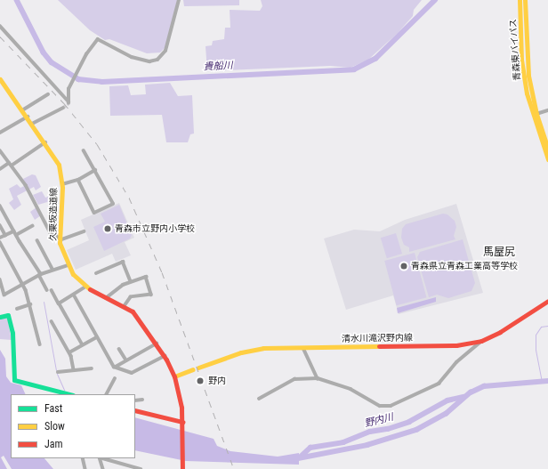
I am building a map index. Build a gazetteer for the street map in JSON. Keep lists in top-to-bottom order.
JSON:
{
  "streets": {
    "main road": ["青森東バイパス", "久栗坂造道線", "清水川滝沢野内線"]
  },
  "districts": ["馬屋尻"],
  "water": ["貴船川", "野内川"],
  "places": ["青森市立野内小学校", "青森県立青森工業高等学校", "野内"],
  "legend": ["Fast", "Slow", "Jam"]
}
